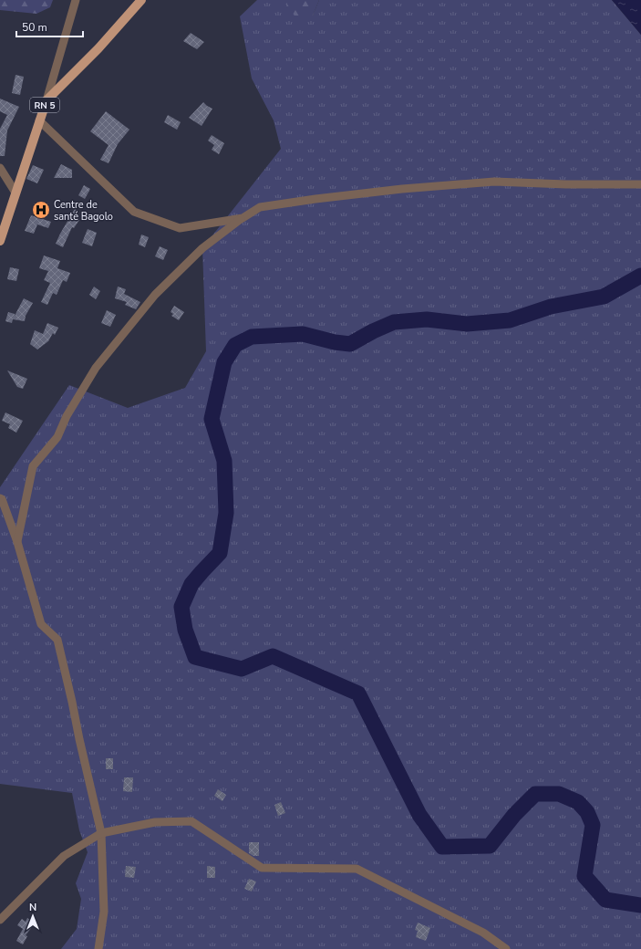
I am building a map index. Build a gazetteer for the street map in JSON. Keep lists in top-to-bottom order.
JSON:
{
  "streets": {
    "main road": ["RN 5"]
  },
  "places": {
    "hospital": ["Centre de santé Bagolo"]
  },
  "scale_bar": "50 m",
  "north": "top"
}
